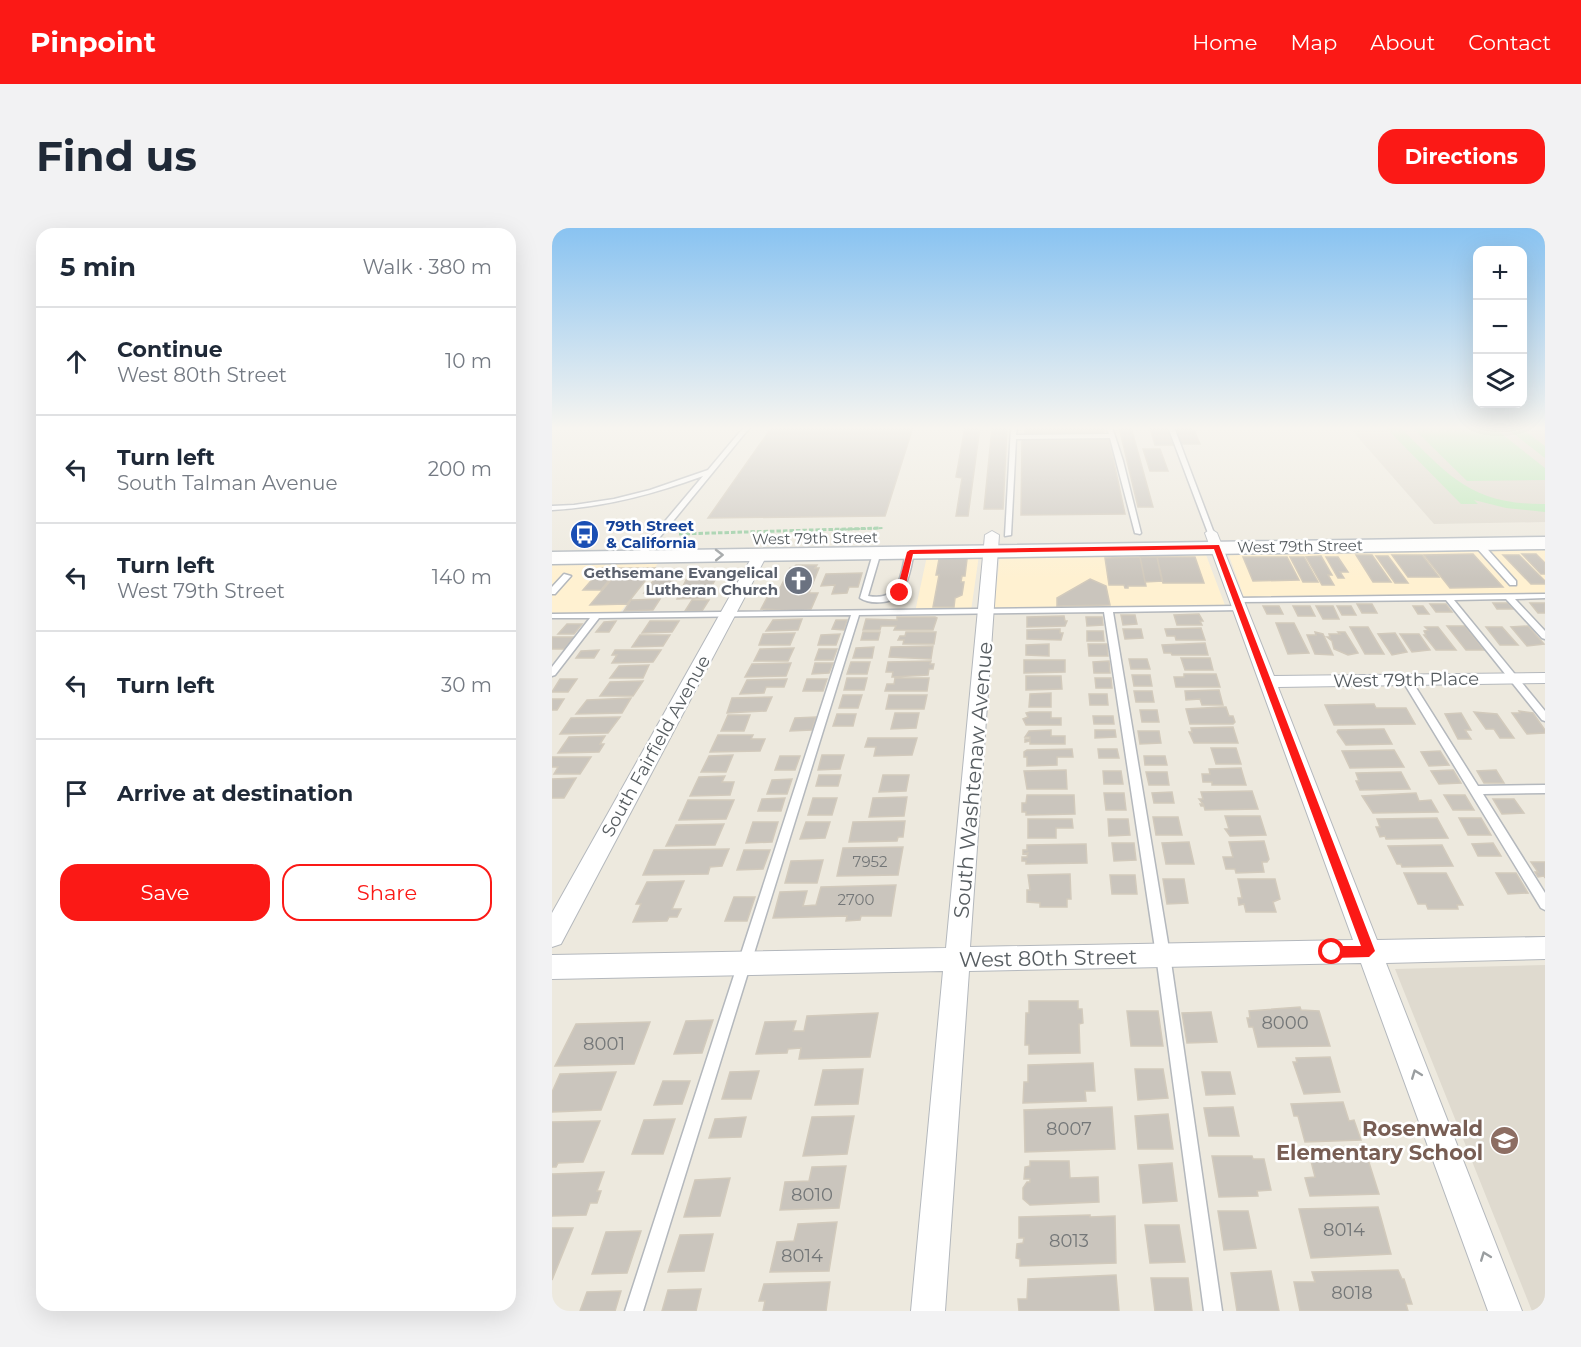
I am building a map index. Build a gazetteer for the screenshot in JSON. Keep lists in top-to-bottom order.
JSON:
{
  "streets": {
    "main road": ["West 79th Street"],
    "street": [
      "West 79th Place",
      "South Fairfield Avenue",
      "South Washtenaw Avenue",
      "West 80th Street"
    ]
  },
  "crossings": [
    ["West 79th Street", "South Fairfield Avenue"],
    ["West 79th Street", "South Washtenaw Avenue"],
    ["South Washtenaw Avenue", "West 80th Street"]
  ],
  "places": {
    "bus stop": ["79th Street & California"],
    "church": ["Gethsemane Evangelical Lutheran Church"],
    "school or university": ["Rosenwald Elementary School"]
  },
  "house_numbers": [
    "7952",
    "2700",
    "8000",
    "8001",
    "8007",
    "8010",
    "8014",
    "8013",
    "8014",
    "8018"
  ],
  "page": {
    "header": "Pinpoint",
    "nav": [
      "Home",
      "Map",
      "About",
      "Contact"
    ],
    "buttons": [
      "Directions",
      ["Save", "Share"]
    ],
    "title": "Find us",
    "heading": ["5 min", "Walk · 380 m"],
    "map_buttons": ["+", "−"],
    "list": [
      ["Continue", "West 80th Street", "10 m"],
      ["Turn left", "South Talman Avenue", "200 m"],
      ["Turn left", "West 79th Street", "140 m"],
      ["Turn left", "30 m"],
      "Arrive at destination"
    ]
  }
}
